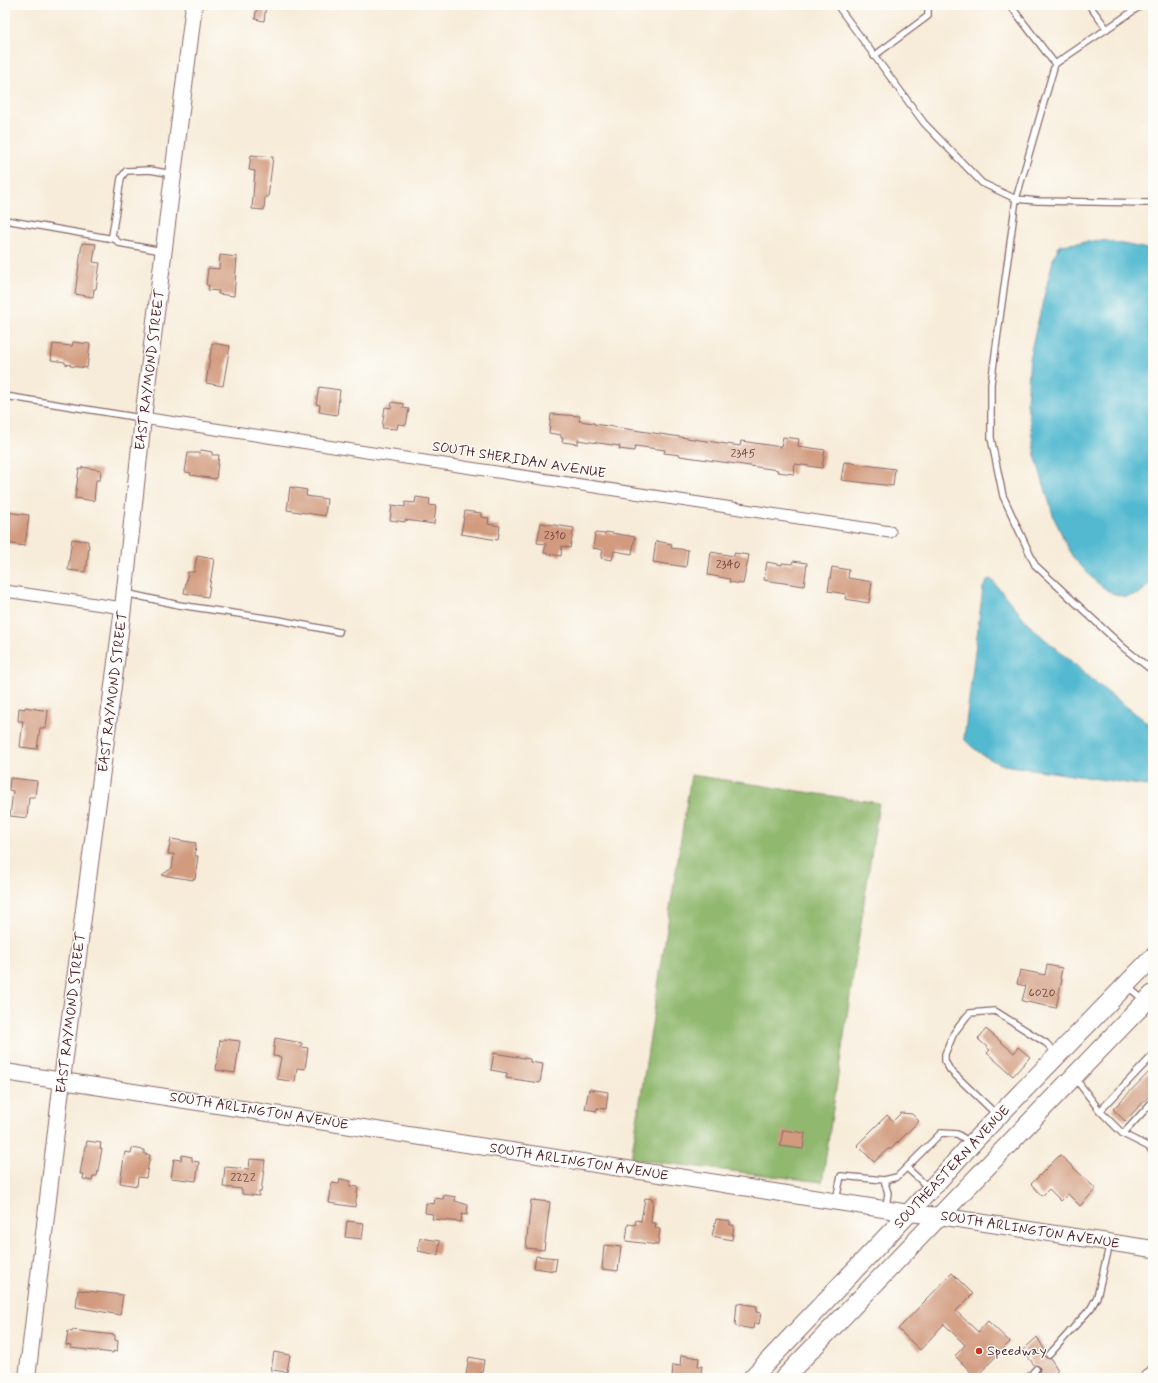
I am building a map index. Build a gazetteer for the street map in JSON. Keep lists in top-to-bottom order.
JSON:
{
  "streets": {
    "main road": ["EAST RAYMOND STREET", "SOUTH ARLINGTON AVENUE", "SOUTHEASTERN AVENUE"],
    "street": ["SOUTH SHERIDAN AVENUE"]
  },
  "crossings": [
    ["EAST RAYMOND STREET", "SOUTH SHERIDAN AVENUE"],
    ["EAST RAYMOND STREET", "SOUTH ARLINGTON AVENUE"],
    ["SOUTH ARLINGTON AVENUE", "SOUTHEASTERN AVENUE"]
  ],
  "places": ["Speedway"],
  "house_numbers": [
    "2345",
    "2310",
    "2340",
    "6020",
    "2222"
  ]
}
